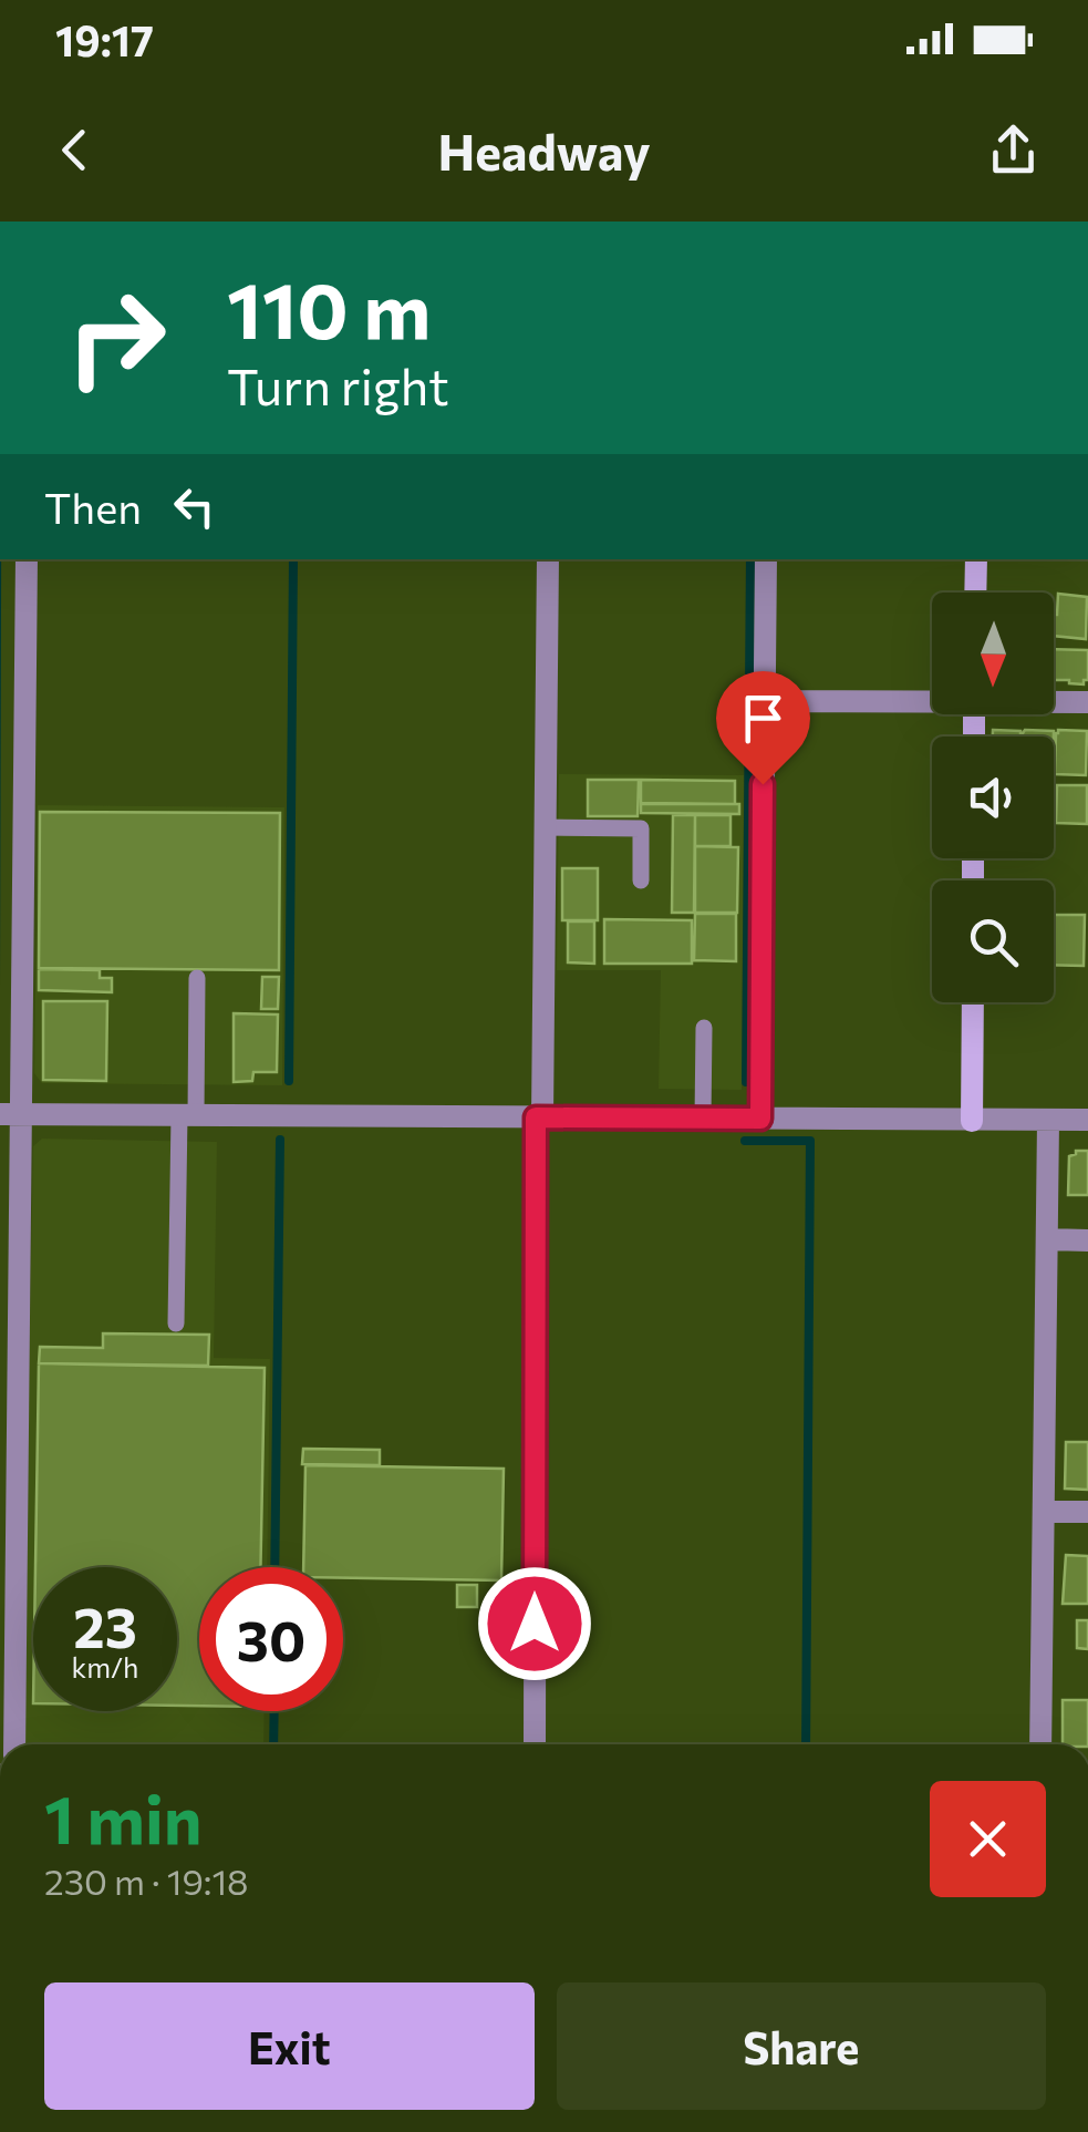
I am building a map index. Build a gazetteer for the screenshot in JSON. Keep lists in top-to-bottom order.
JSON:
{
  "north": "bottom",
  "page": {
    "status": "19:17",
    "header": "Headway",
    "turn": ["110 m", "Turn right"],
    "then": "Then",
    "speed": "23 km/h",
    "limit": "30",
    "heading": ["1 min", "230 m · 19:18"],
    "buttons": ["Exit", "Share"]
  }
}
